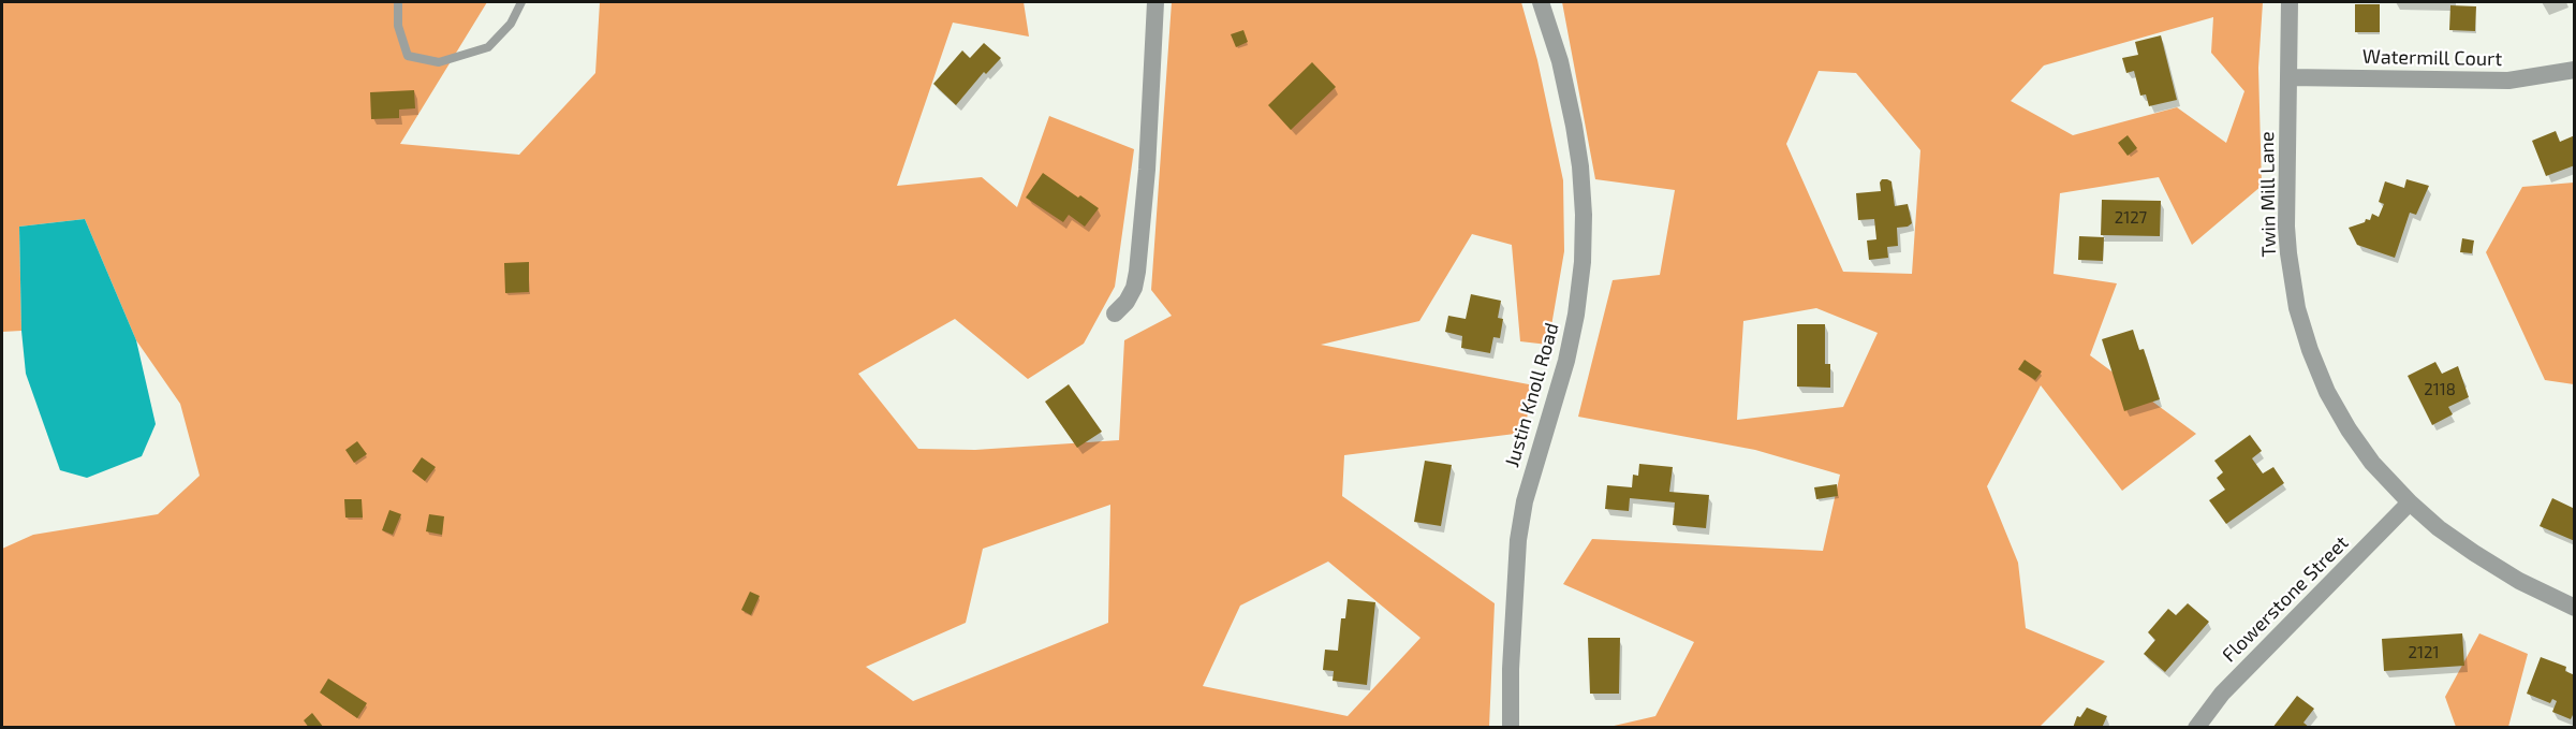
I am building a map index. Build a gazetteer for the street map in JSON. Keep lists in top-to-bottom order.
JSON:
{
  "streets": {
    "street": [
      "Watermill Court",
      "Twin Mill Lane",
      "Justin Knoll Road",
      "Flowerstone Street"
    ]
  },
  "crossings": [
    ["Watermill Court", "Twin Mill Lane"],
    ["Twin Mill Lane", "Flowerstone Street"]
  ],
  "house_numbers": ["2127", "2118", "2121"]
}
